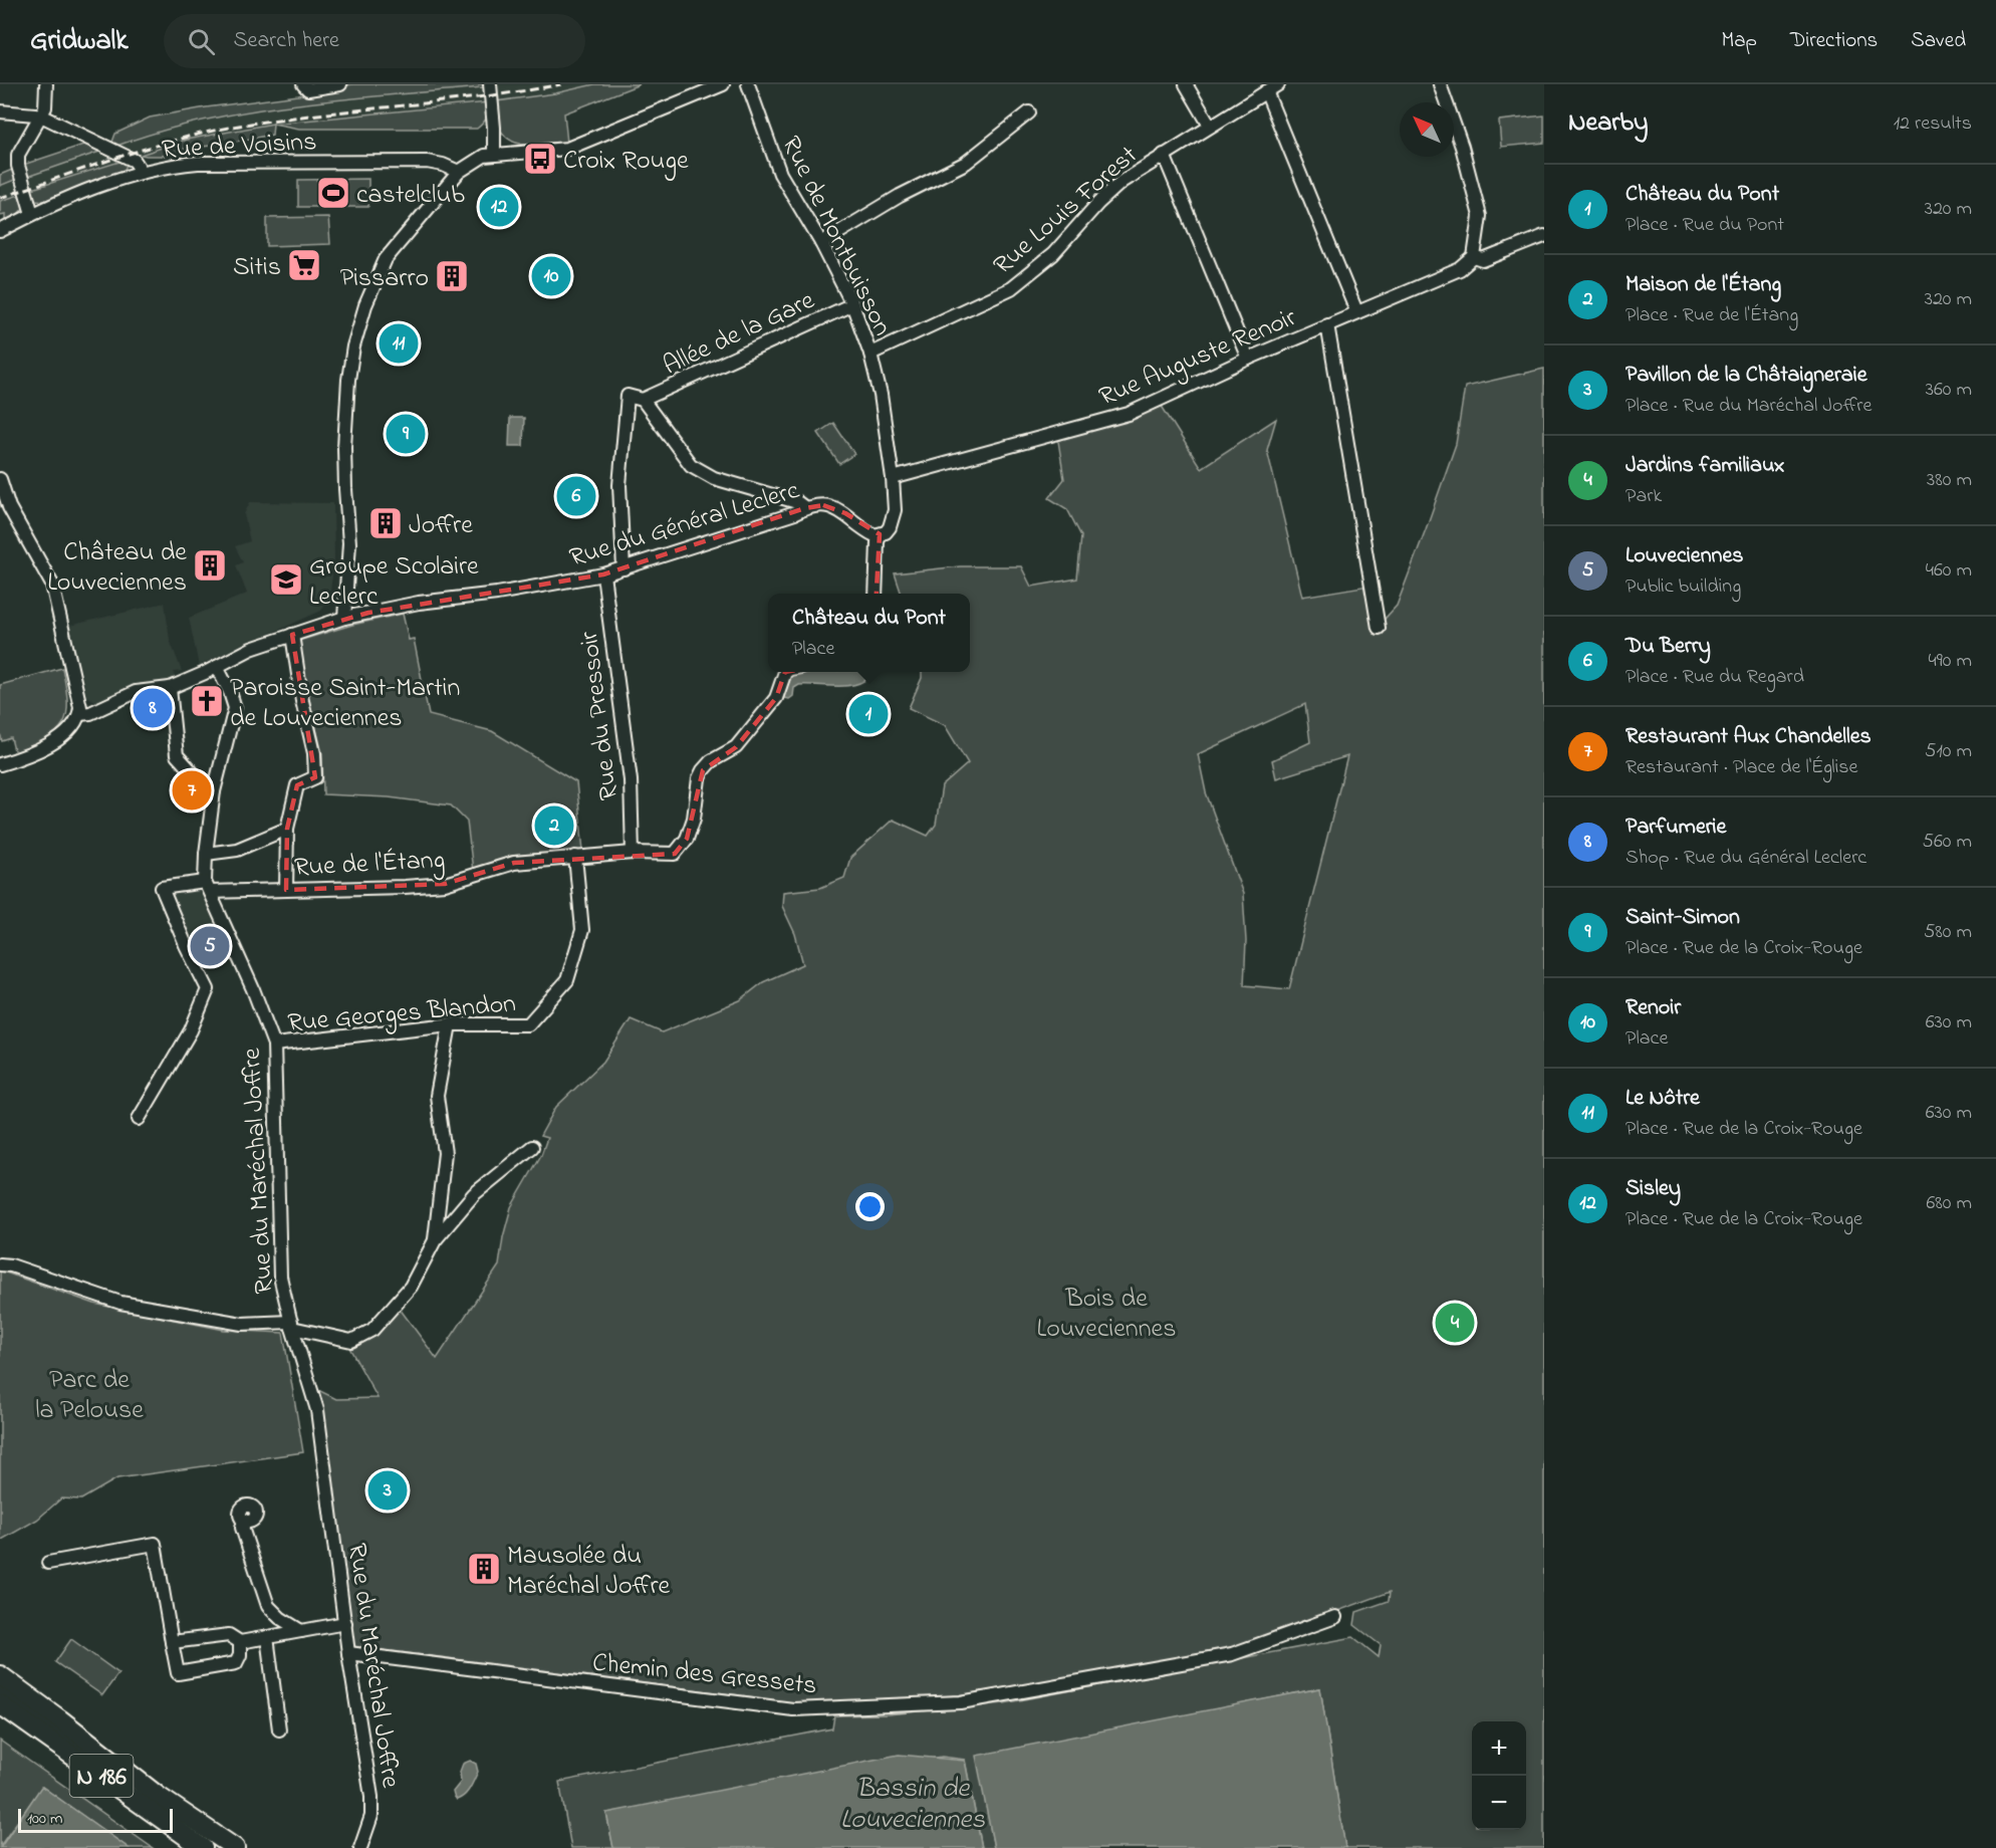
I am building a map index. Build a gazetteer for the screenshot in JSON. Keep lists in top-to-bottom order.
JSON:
{
  "streets": {
    "main road": ["N 186"],
    "street": [
      "Rue de Voisins",
      "Rue Louis Forest",
      "Rue de Montbuisson",
      "Allée de la Gare",
      "Rue Auguste Renoir",
      "Rue du Général Leclerc",
      "Rue du Pressoir",
      "Rue de l'Étang",
      "Rue Georges Blandon",
      "Rue du Maréchal Joffre",
      "Chemin des Gressets"
    ]
  },
  "crossings": [
    ["Rue Louis Forest", "Rue de Montbuisson"],
    ["Rue de Montbuisson", "Allée de la Gare"],
    ["Rue de Montbuisson", "Rue Auguste Renoir"],
    ["Rue du Général Leclerc", "Rue du Pressoir"],
    ["Rue du Pressoir", "Rue de l'Étang"],
    ["Rue de l'Étang", "Rue Georges Blandon"],
    ["Rue de l'Étang", "Rue du Maréchal Joffre"],
    ["Rue Georges Blandon", "Rue du Maréchal Joffre"],
    ["Rue du Maréchal Joffre", "Chemin des Gressets"]
  ],
  "water": ["Bassin de Louveciennes"],
  "parks": ["Bois de Louveciennes", "Parc de la Pelouse"],
  "places": {
    "bus stop": ["Croix Rouge"],
    "sports": ["castelclub"],
    "supermarket": ["Sitis"],
    "building": [
      "Pissarro",
      "Joffre",
      "Château de Louveciennes",
      "Mausolée du Maréchal Joffre"
    ],
    "school or university": ["Groupe Scolaire Leclerc"],
    "church": ["Paroisse Saint-Martin de Louveciennes"]
  },
  "scale_bar": "100 m",
  "north": "top left",
  "page": {
    "header": "Gridwalk",
    "search": "Search here",
    "nav": ["Map", "Directions", "Saved"],
    "heading": ["Nearby", "12 results"],
    "list": [
      {
        "mark": "1",
        "name": "Château du Pont",
        "note": "Place · Rue du Pont",
        "value": "320 m"
      },
      {
        "mark": "2",
        "name": "Maison de l'Étang",
        "note": "Place · Rue de l'Étang",
        "value": "320 m"
      },
      {
        "mark": "3",
        "name": "Pavillon de la Châtaigneraie",
        "note": "Place · Rue du Maréchal Joffre",
        "value": "360 m"
      },
      {
        "mark": "4",
        "name": "Jardins familiaux",
        "note": "Park",
        "value": "380 m"
      },
      {
        "mark": "5",
        "name": "Louveciennes",
        "note": "Public building",
        "value": "460 m"
      },
      {
        "mark": "6",
        "name": "Du Berry",
        "note": "Place · Rue du Regard",
        "value": "490 m"
      },
      {
        "mark": "7",
        "name": "Restaurant Aux Chandelles",
        "note": "Restaurant · Place de l'Église",
        "value": "510 m"
      },
      {
        "mark": "8",
        "name": "Parfumerie",
        "note": "Shop · Rue du Général Leclerc",
        "value": "560 m"
      },
      {
        "mark": "9",
        "name": "Saint-Simon",
        "note": "Place · Rue de la Croix-Rouge",
        "value": "580 m"
      },
      {
        "mark": "10",
        "name": "Renoir",
        "note": "Place",
        "value": "630 m"
      },
      {
        "mark": "11",
        "name": "Le Nôtre",
        "note": "Place · Rue de la Croix-Rouge",
        "value": "630 m"
      },
      {
        "mark": "12",
        "name": "Sisley",
        "note": "Place · Rue de la Croix-Rouge",
        "value": "680 m"
      }
    ],
    "pins": [
      "12",
      "10",
      "11",
      "9",
      "6",
      "8",
      "1",
      "7",
      "2",
      "5",
      "4",
      "3"
    ],
    "popup": ["Château du Pont", "Place"],
    "map_buttons": ["+", "−"],
    "scale": "100 m"
  }
}
